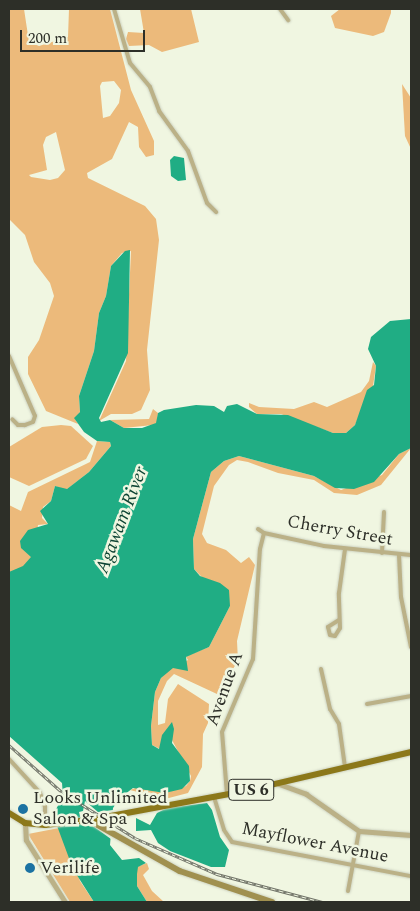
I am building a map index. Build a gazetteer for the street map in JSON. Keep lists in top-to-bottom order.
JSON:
{
  "streets": {
    "main road": ["US 6"],
    "street": ["Cherry Street", "Avenue A", "Mayflower Avenue"]
  },
  "crossings": [
    ["Cherry Street", "Avenue A"],
    ["Avenue A", "US 6"],
    ["US 6", "Mayflower Avenue"]
  ],
  "water": ["Agawam River"],
  "places": ["Looks Unlimited Salon & Spa", "Verilife"],
  "scale_bar": "200 m"
}
